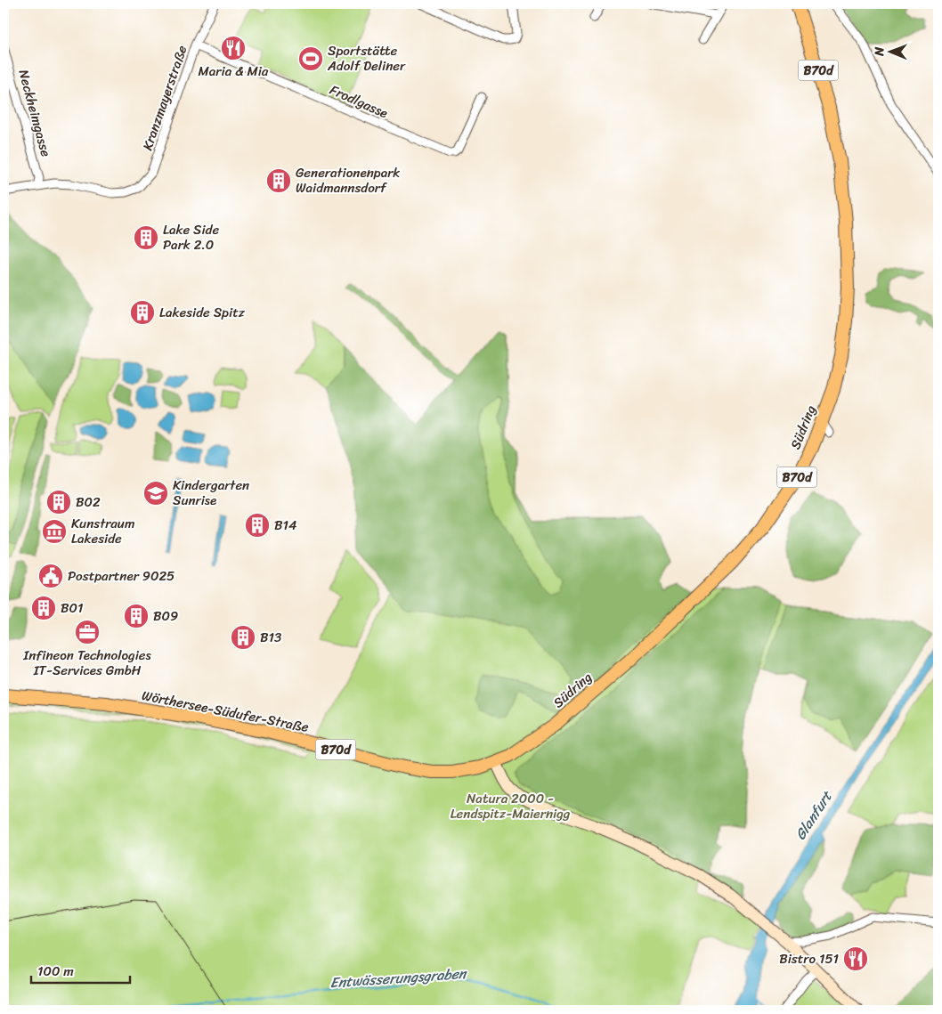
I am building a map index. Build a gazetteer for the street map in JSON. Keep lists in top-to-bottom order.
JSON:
{
  "streets": {
    "main road": ["B70d", "Südring", "Wörthersee-Südufer-Straße"],
    "street": ["Kranzmayerstraße", "Frodlgasse", "Neckheimgasse"]
  },
  "crossings": [
    ["Kranzmayerstraße", "Frodlgasse"],
    ["Kranzmayerstraße", "Neckheimgasse"],
    ["Südring", "Wörthersee-Südufer-Straße"]
  ],
  "water": ["Glanfurt", "Entwässerungsgraben"],
  "parks": ["Natura 2000 - Lendspitz-Maiernigg"],
  "places": {
    "restaurant": ["Maria & Mia", "Bistro 151"],
    "sports": ["Sportstätte Adolf Deliner"],
    "building": [
      "Generationenpark Waidmannsdorf",
      "Lake Side Park 2.0",
      "Lakeside Spitz",
      "B02",
      "B14",
      "B01",
      "B09",
      "B13"
    ],
    "school or university": ["Kindergarten Sunrise"],
    "museum": ["Kunstraum Lakeside"],
    "public building": ["Postpartner 9025"],
    "office": ["Infineon Technologies IT-Services GmbH"]
  },
  "scale_bar": "100 m",
  "north": "left"
}
